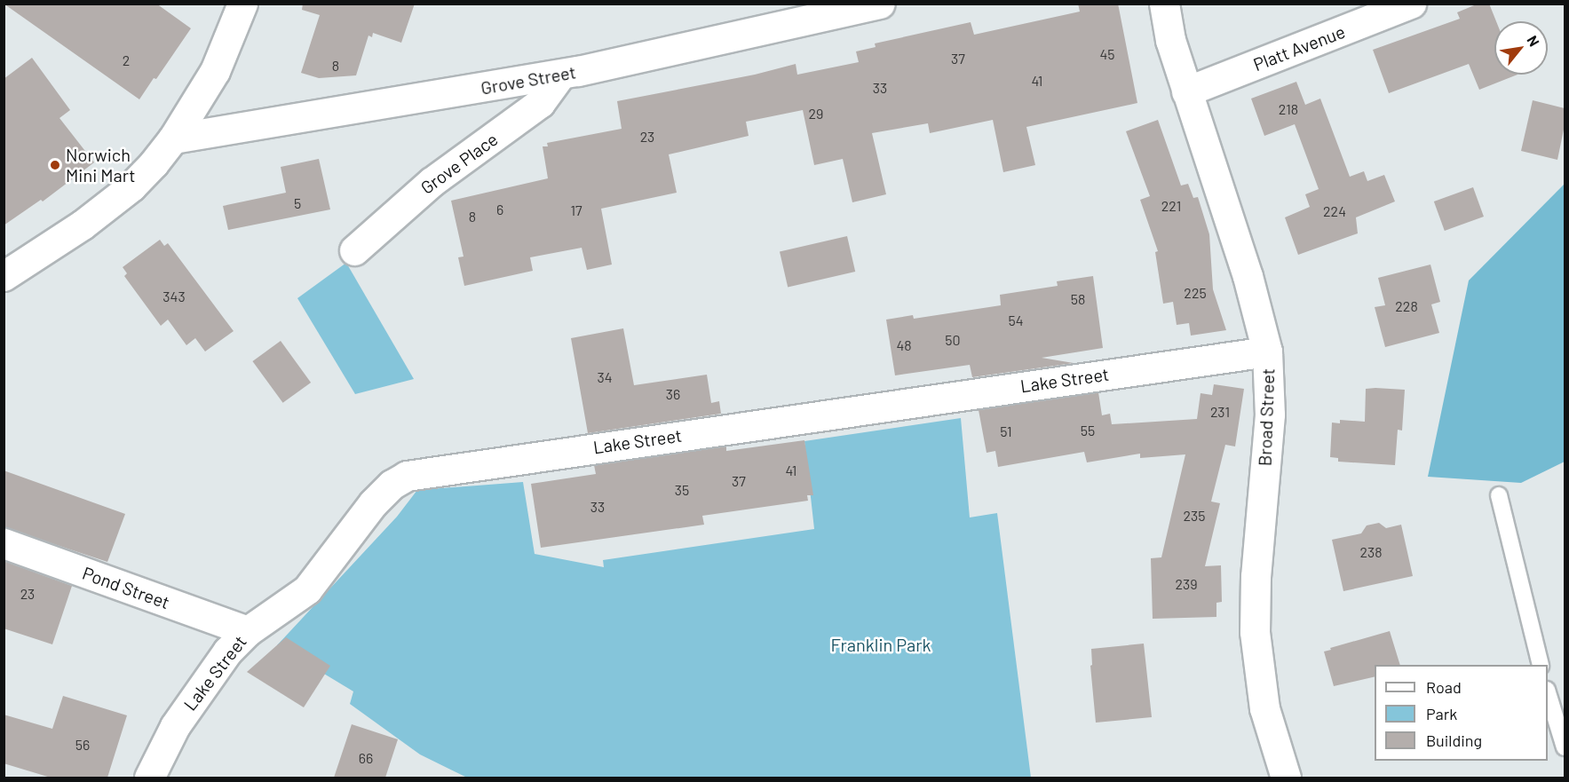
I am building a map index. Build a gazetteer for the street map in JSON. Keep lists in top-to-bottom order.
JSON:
{
  "streets": {
    "street": [
      "Platt Avenue",
      "Grove Street",
      "Grove Place",
      "Lake Street",
      "Broad Street",
      "Pond Street"
    ]
  },
  "crossings": [
    ["Platt Avenue", "Broad Street"],
    ["Grove Street", "Grove Place"],
    ["Lake Street", "Broad Street"],
    ["Lake Street", "Pond Street"]
  ],
  "parks": ["Franklin Park"],
  "places": ["Norwich Mini Mart"],
  "house_numbers": [
    "45",
    "37",
    "2",
    "8",
    "41",
    "33",
    "218",
    "29",
    "23",
    "5",
    "221",
    "6",
    "17",
    "224",
    "8",
    "225",
    "343",
    "58",
    "228",
    "54",
    "50",
    "48",
    "34",
    "36",
    "231",
    "55",
    "51",
    "41",
    "37",
    "35",
    "33",
    "235",
    "238",
    "239",
    "23",
    "56",
    "66"
  ],
  "legend": ["Road", "Park", "Building"],
  "north": "top right"
}
